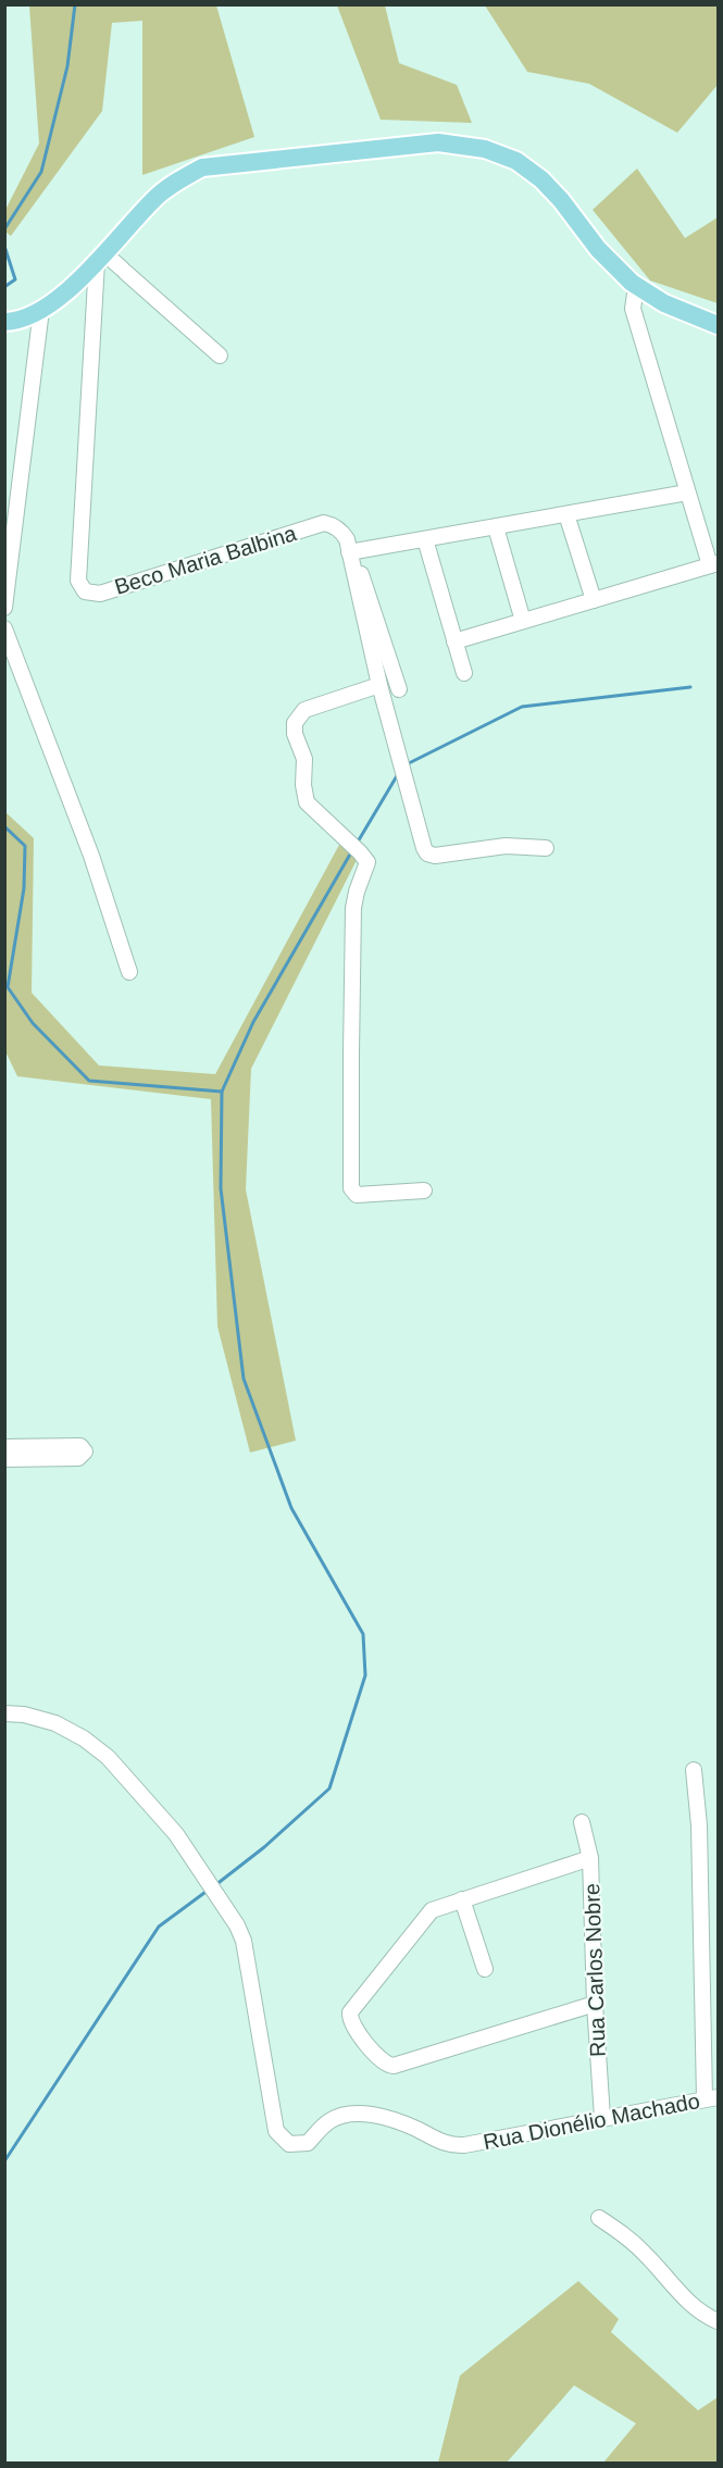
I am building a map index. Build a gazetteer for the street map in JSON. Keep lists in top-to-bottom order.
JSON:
{
  "streets": {
    "street": ["Beco Maria Balbina", "Rua Carlos Nobre", "Rua Dionélio Machado"]
  },
  "crossings": [
    ["Rua Carlos Nobre", "Rua Dionélio Machado"]
  ]
}
